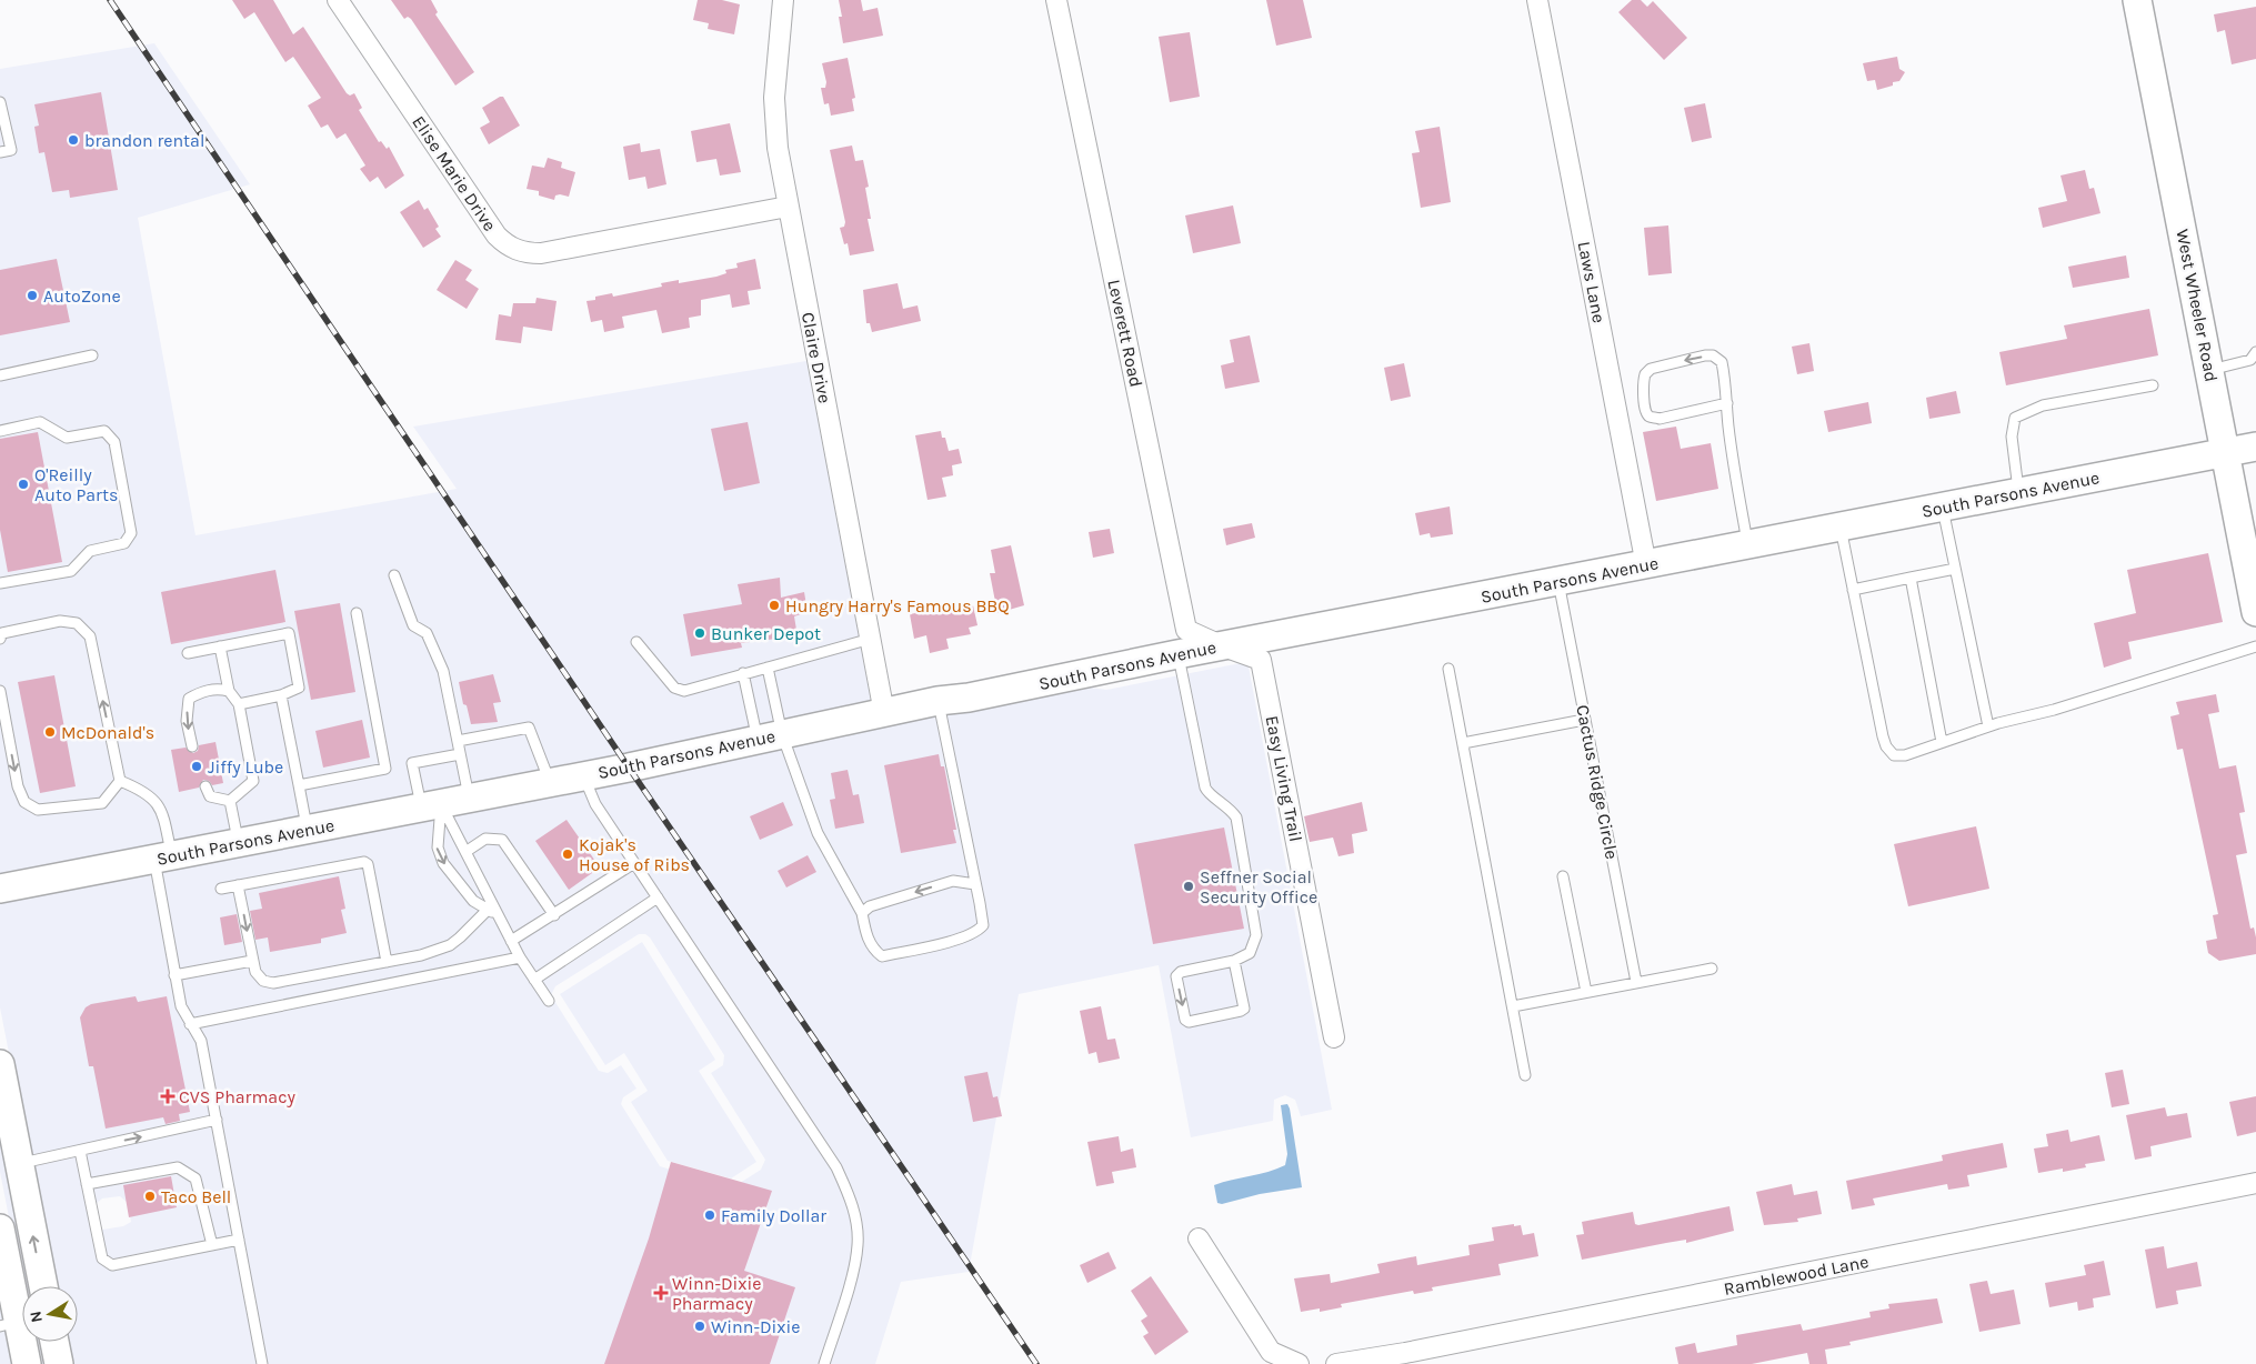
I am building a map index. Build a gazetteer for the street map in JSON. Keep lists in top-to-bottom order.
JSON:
{
  "streets": {
    "main road": ["West Wheeler Road", "South Parsons Avenue"],
    "street": [
      "Elise Marie Drive",
      "Laws Lane",
      "Leverett Road",
      "Claire Drive",
      "Easy Living Trail",
      "Ramblewood Lane"
    ],
    "lane": ["Cactus Ridge Circle"]
  },
  "crossings": [
    ["Elise Marie Drive", "Claire Drive"],
    ["Laws Lane", "South Parsons Avenue"],
    ["West Wheeler Road", "South Parsons Avenue"],
    ["Leverett Road", "South Parsons Avenue"],
    ["Leverett Road", "Easy Living Trail"],
    ["Claire Drive", "South Parsons Avenue"],
    ["South Parsons Avenue", "Easy Living Trail"],
    ["South Parsons Avenue", "Cactus Ridge Circle"]
  ],
  "places": {
    "other": [
      "brandon rental",
      "AutoZone",
      "O'Reilly Auto Parts",
      "Hungry Harry's Famous BBQ",
      "Bunker Depot",
      "McDonald's",
      "Jiffy Lube",
      "Kojak's House of Ribs",
      "Seffner Social Security Office",
      "Taco Bell",
      "Family Dollar",
      "Winn-Dixie"
    ],
    "health": ["CVS Pharmacy", "Winn-Dixie Pharmacy"]
  },
  "north": "left"
}
